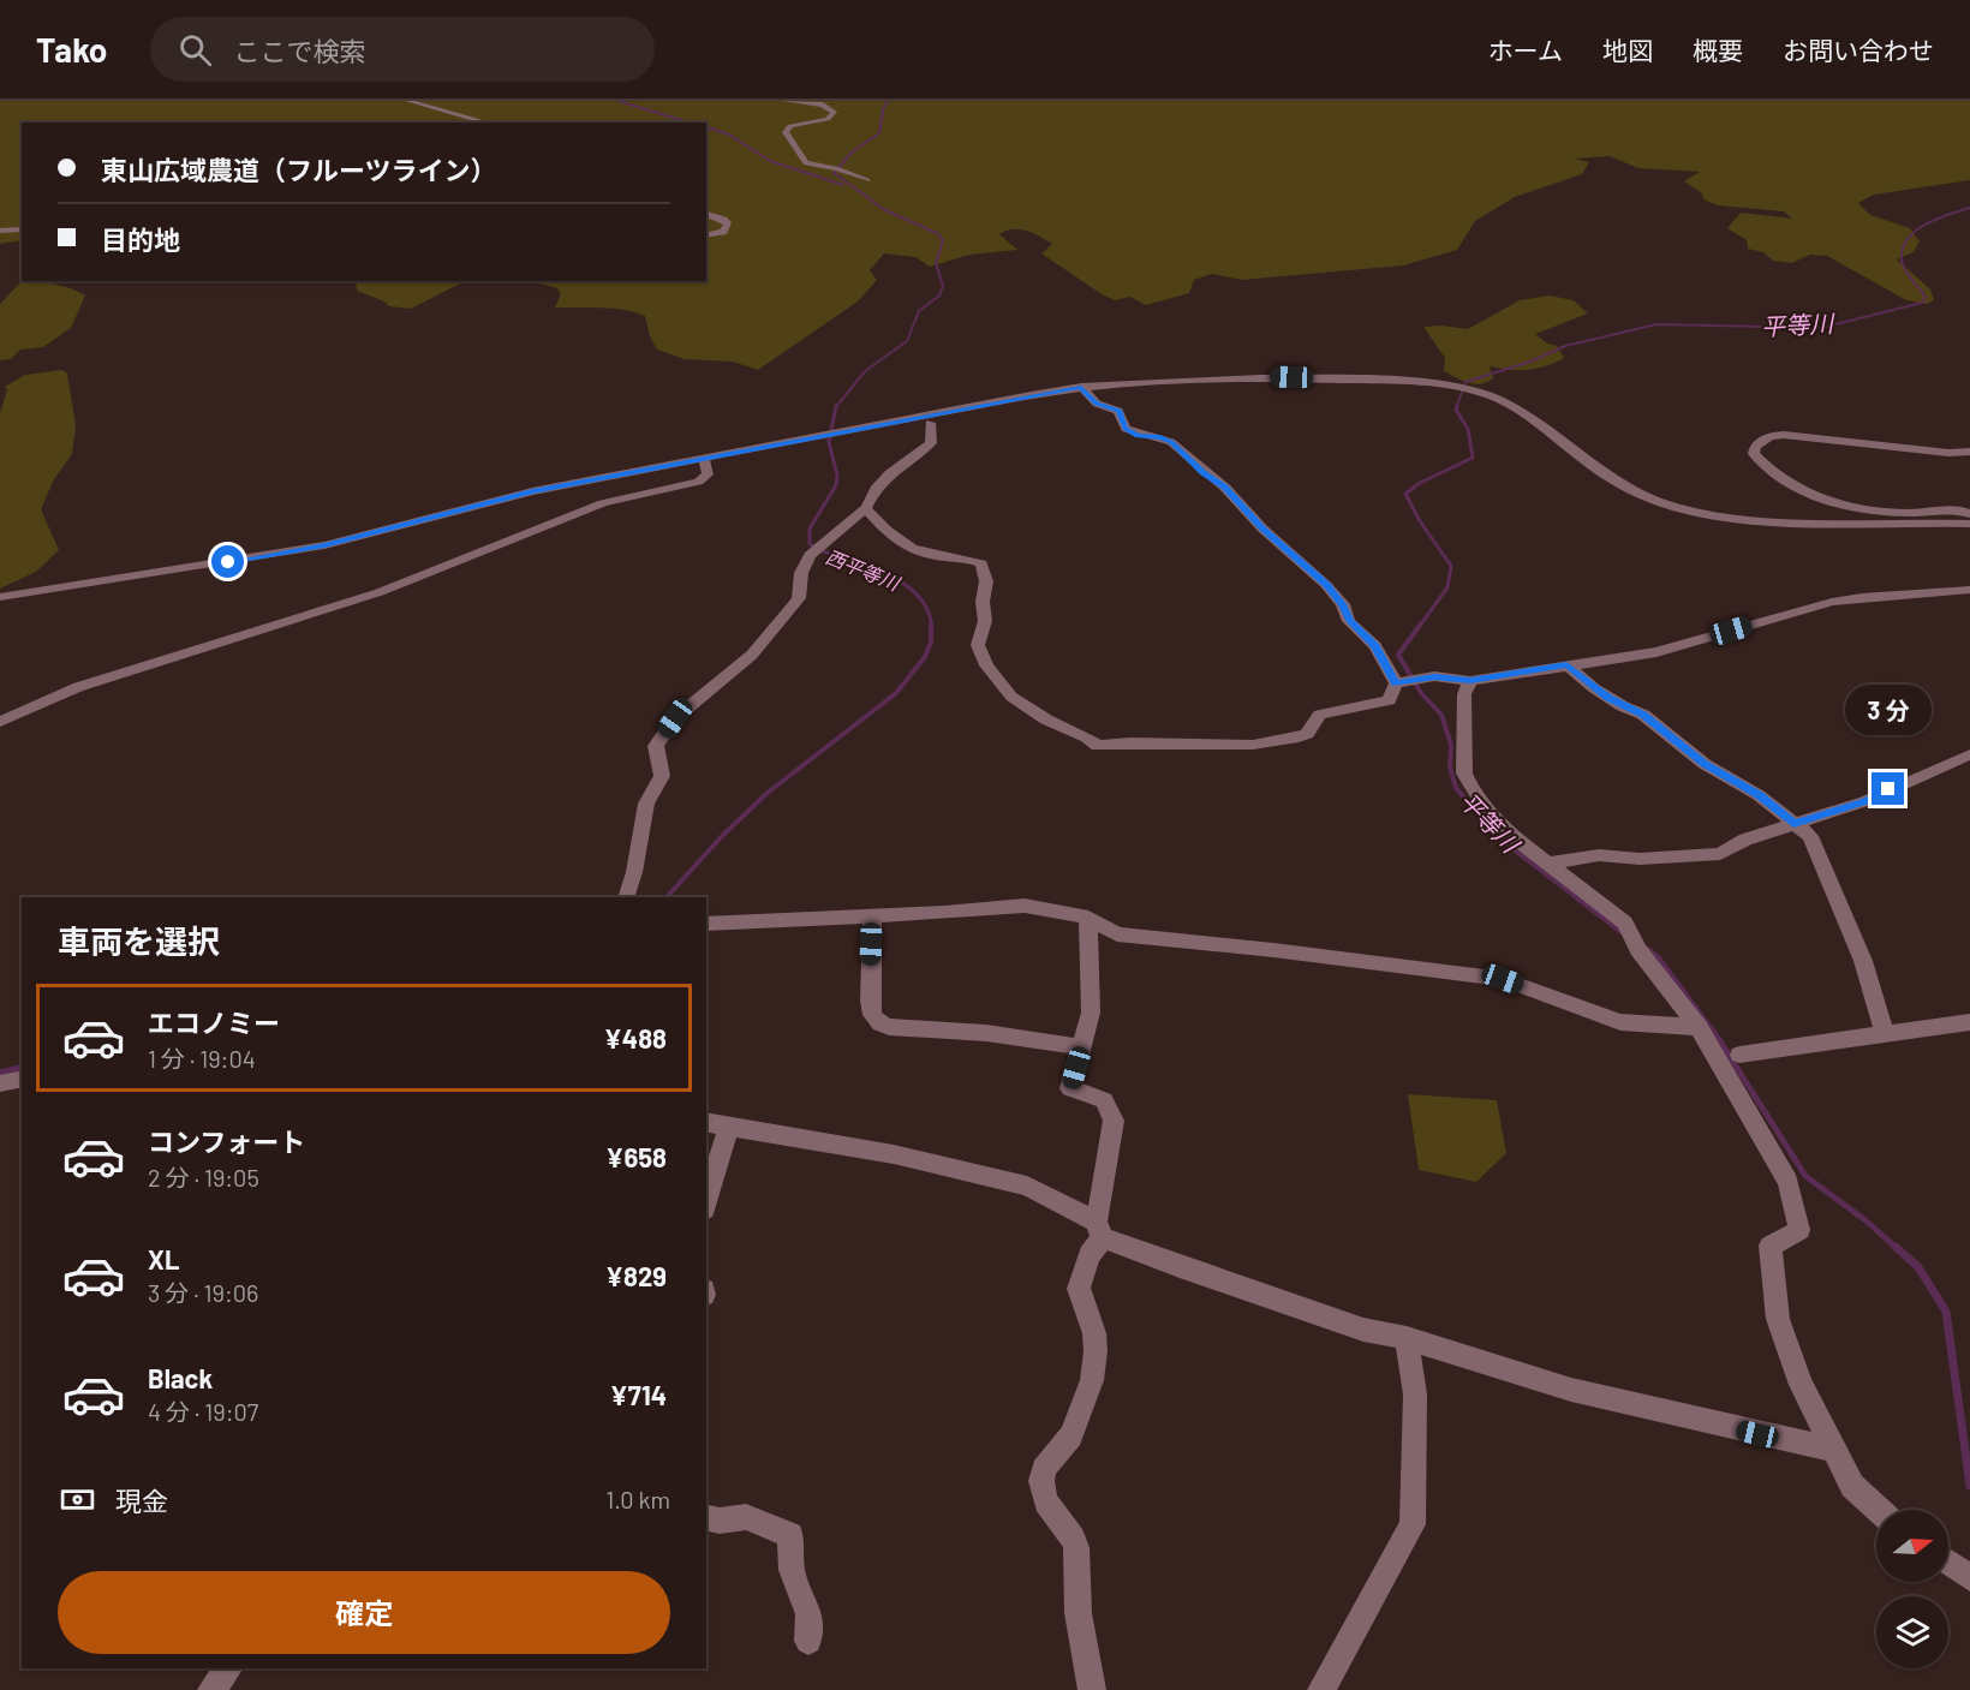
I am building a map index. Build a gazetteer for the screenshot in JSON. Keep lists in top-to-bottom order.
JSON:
{
  "water": ["平等川", "西平等川"],
  "north": "right",
  "page": {
    "header": "Tako",
    "search": "ここで検索",
    "nav": [
      "ホーム",
      "地図",
      "概要",
      "お問い合わせ"
    ],
    "banner": ["東山広域農道（フルーツライン）", "目的地"],
    "bubble": "3 分",
    "heading": "車両を選択",
    "list": [
      {
        "name": "エコノミー",
        "note": "1 分 · 19:04",
        "value": "¥488"
      },
      {
        "name": "コンフォート",
        "note": "2 分 · 19:05",
        "value": "¥658"
      },
      {
        "name": "XL",
        "note": "3 分 · 19:06",
        "value": "¥829"
      },
      {
        "name": "Black",
        "note": "4 分 · 19:07",
        "value": "¥714"
      }
    ],
    "pay": ["現金", "1.0 km"],
    "buttons": "確定"
  }
}
